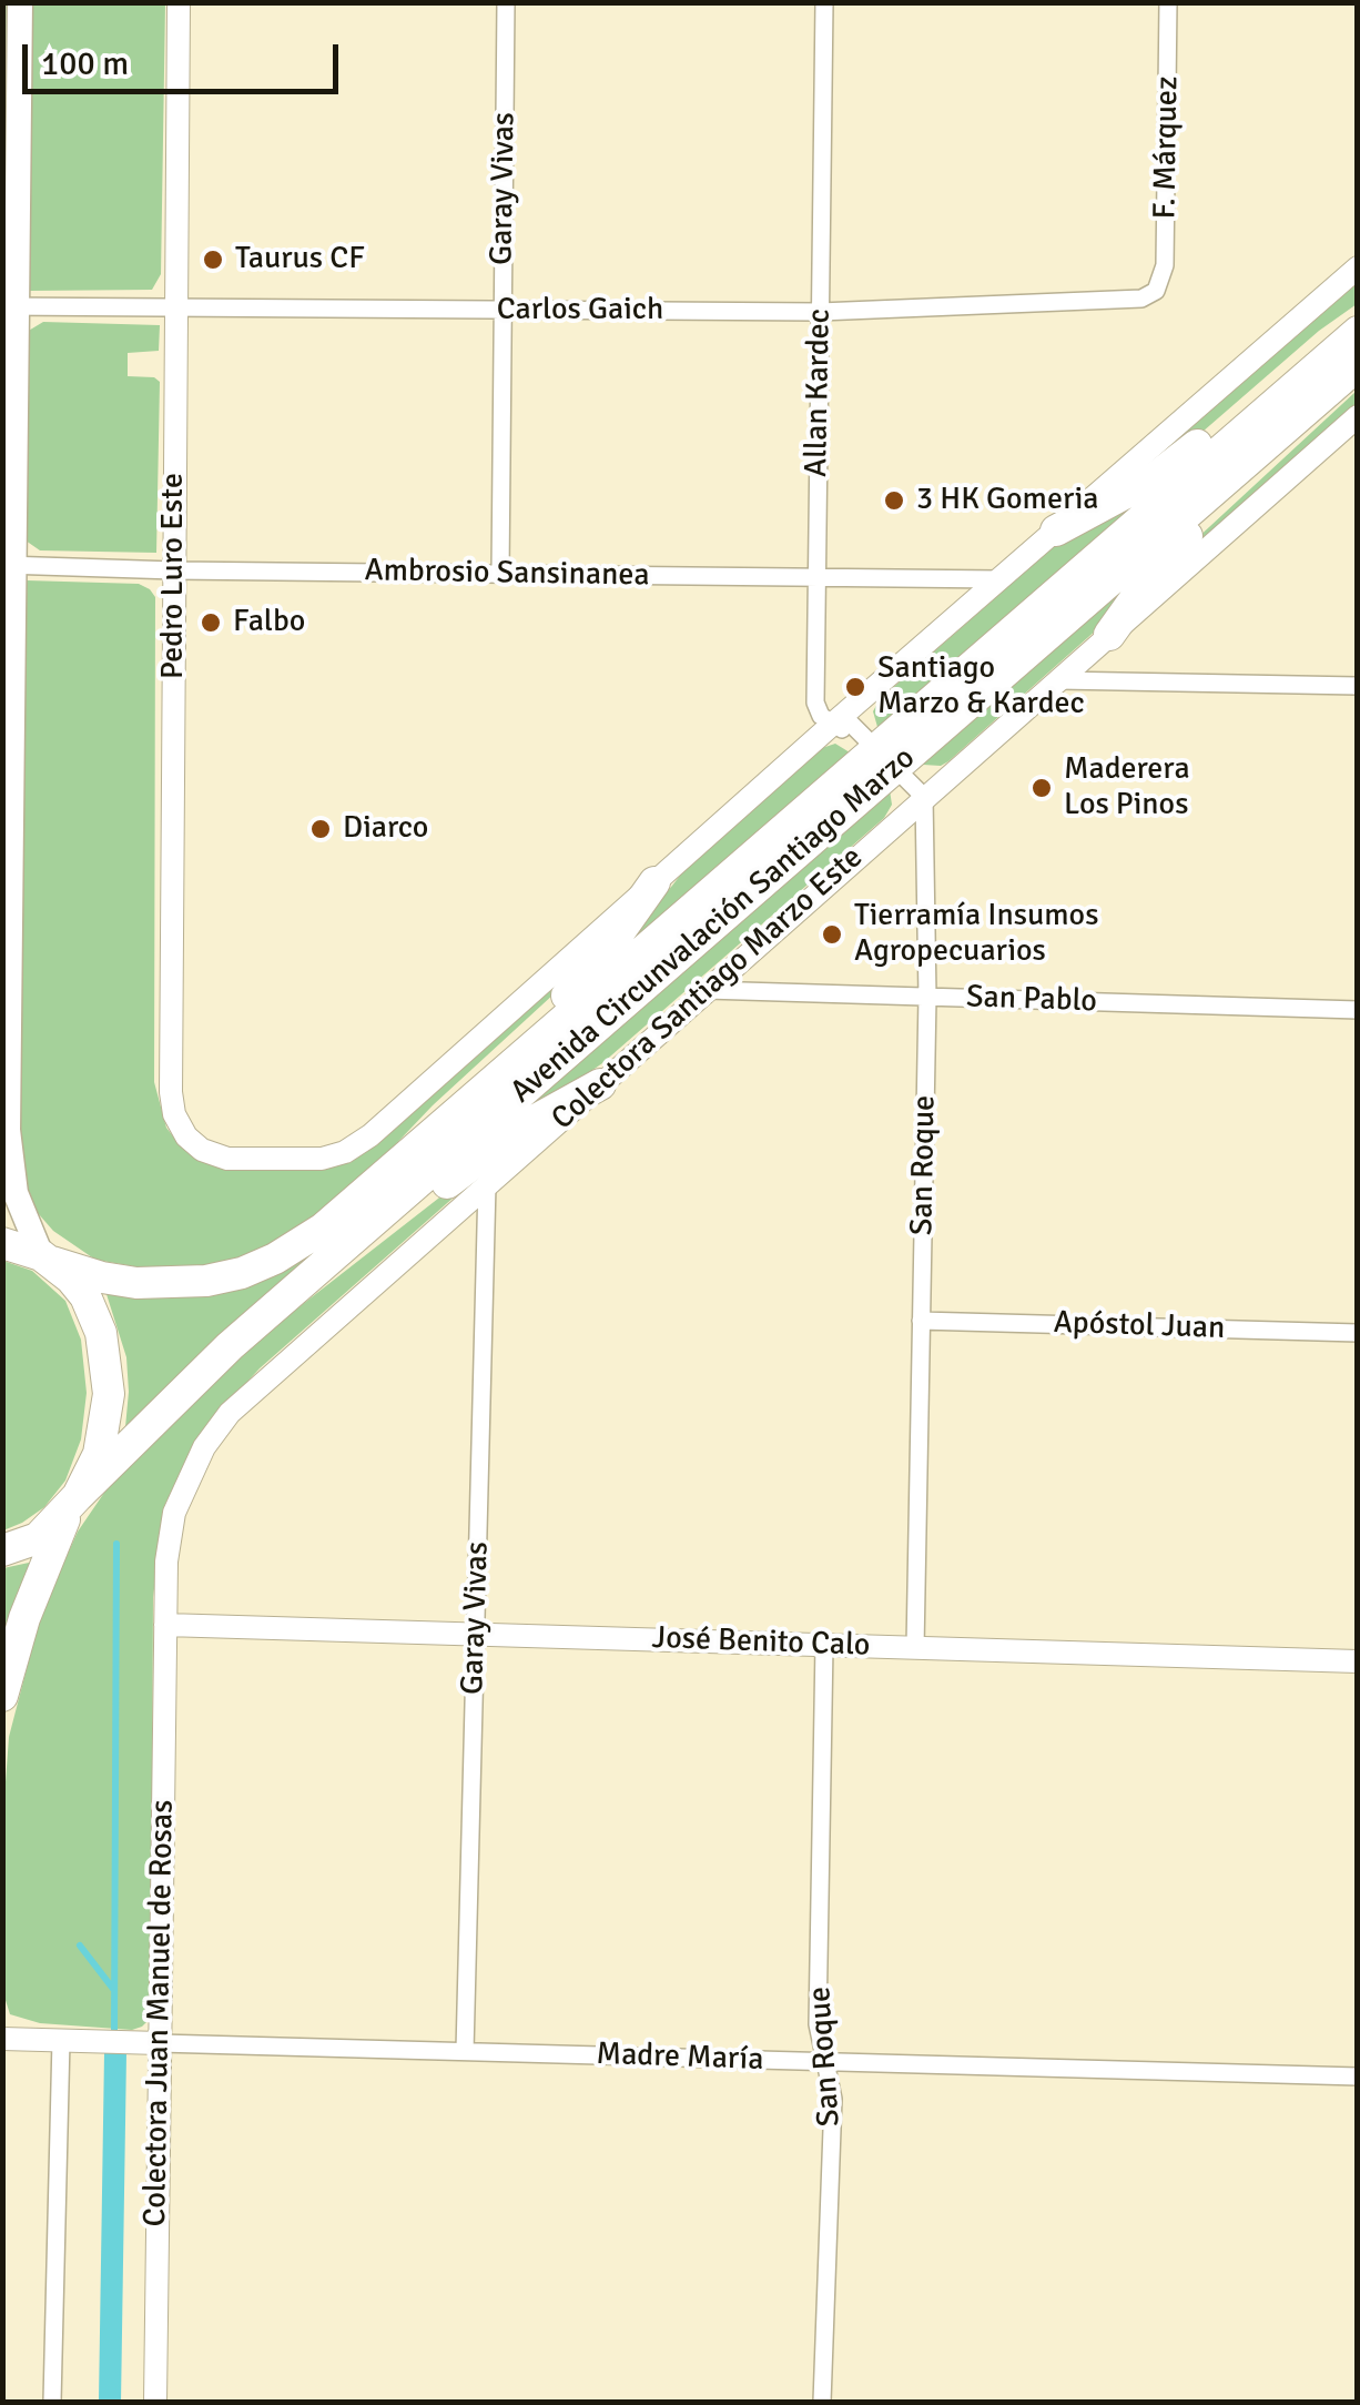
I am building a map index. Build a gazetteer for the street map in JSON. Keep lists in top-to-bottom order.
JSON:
{
  "streets": {
    "highway": ["Avenida Circunvalación Santiago Marzo"],
    "street": [
      "F. Márquez",
      "Garay Vivas",
      "Carlos Gaich",
      "Allan Kardec",
      "Ambrosio Sansinanea",
      "Pedro Luro Este",
      "Colectora Santiago Marzo Este",
      "San Pablo",
      "San Roque",
      "Apóstol Juan",
      "José Benito Calo",
      "Colectora Juan Manuel de Rosas",
      "Madre María"
    ]
  },
  "crossings": [
    ["F. Márquez", "Carlos Gaich"],
    ["Garay Vivas", "Carlos Gaich"],
    ["Garay Vivas", "Ambrosio Sansinanea"],
    ["Garay Vivas", "Colectora Santiago Marzo Este"],
    ["Garay Vivas", "José Benito Calo"],
    ["Garay Vivas", "Madre María"],
    ["Carlos Gaich", "Allan Kardec"],
    ["Carlos Gaich", "Pedro Luro Este"],
    ["Allan Kardec", "Ambrosio Sansinanea"],
    ["Ambrosio Sansinanea", "Pedro Luro Este"],
    ["Colectora Santiago Marzo Este", "San Pablo"],
    ["Colectora Santiago Marzo Este", "San Roque"],
    ["Colectora Santiago Marzo Este", "José Benito Calo"],
    ["Colectora Santiago Marzo Este", "Colectora Juan Manuel de Rosas"],
    ["San Pablo", "San Roque"],
    ["San Roque", "Apóstol Juan"],
    ["San Roque", "José Benito Calo"],
    ["San Roque", "Madre María"],
    ["José Benito Calo", "Colectora Juan Manuel de Rosas"],
    ["Colectora Juan Manuel de Rosas", "Madre María"]
  ],
  "places": [
    "Taurus CF",
    "3 HK Gomeria",
    "Falbo",
    "Santiago Marzo & Kardec",
    "Maderera Los Pinos",
    "Diarco",
    "Tierramía Insumos Agropecuarios"
  ],
  "scale_bar": "100 m"
}
